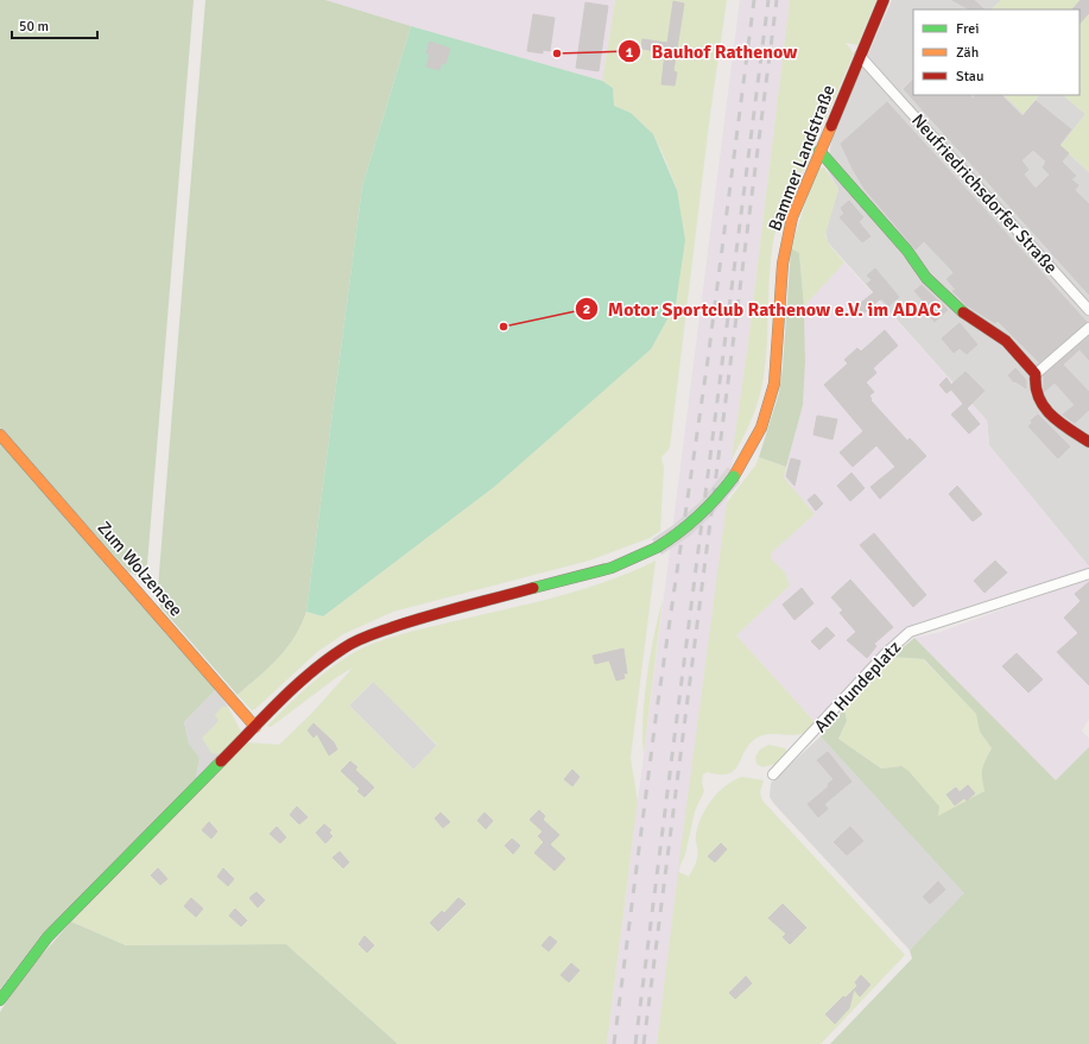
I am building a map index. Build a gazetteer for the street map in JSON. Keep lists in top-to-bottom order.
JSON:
{
  "streets": {
    "main road": ["Bammer Landstraße", "Zum Wolzensee"],
    "street": ["Neufriedrichsdorfer Straße", "Am Hundeplatz"]
  },
  "crossings": [
    ["Bammer Landstraße", "Neufriedrichsdorfer Straße"],
    ["Bammer Landstraße", "Zum Wolzensee"]
  ],
  "places": ["Bauhof Rathenow", "Motor Sportclub Rathenow e.V. im ADAC"],
  "legend": ["Frei", "Zäh", "Stau"],
  "scale_bar": "50 m"
}
